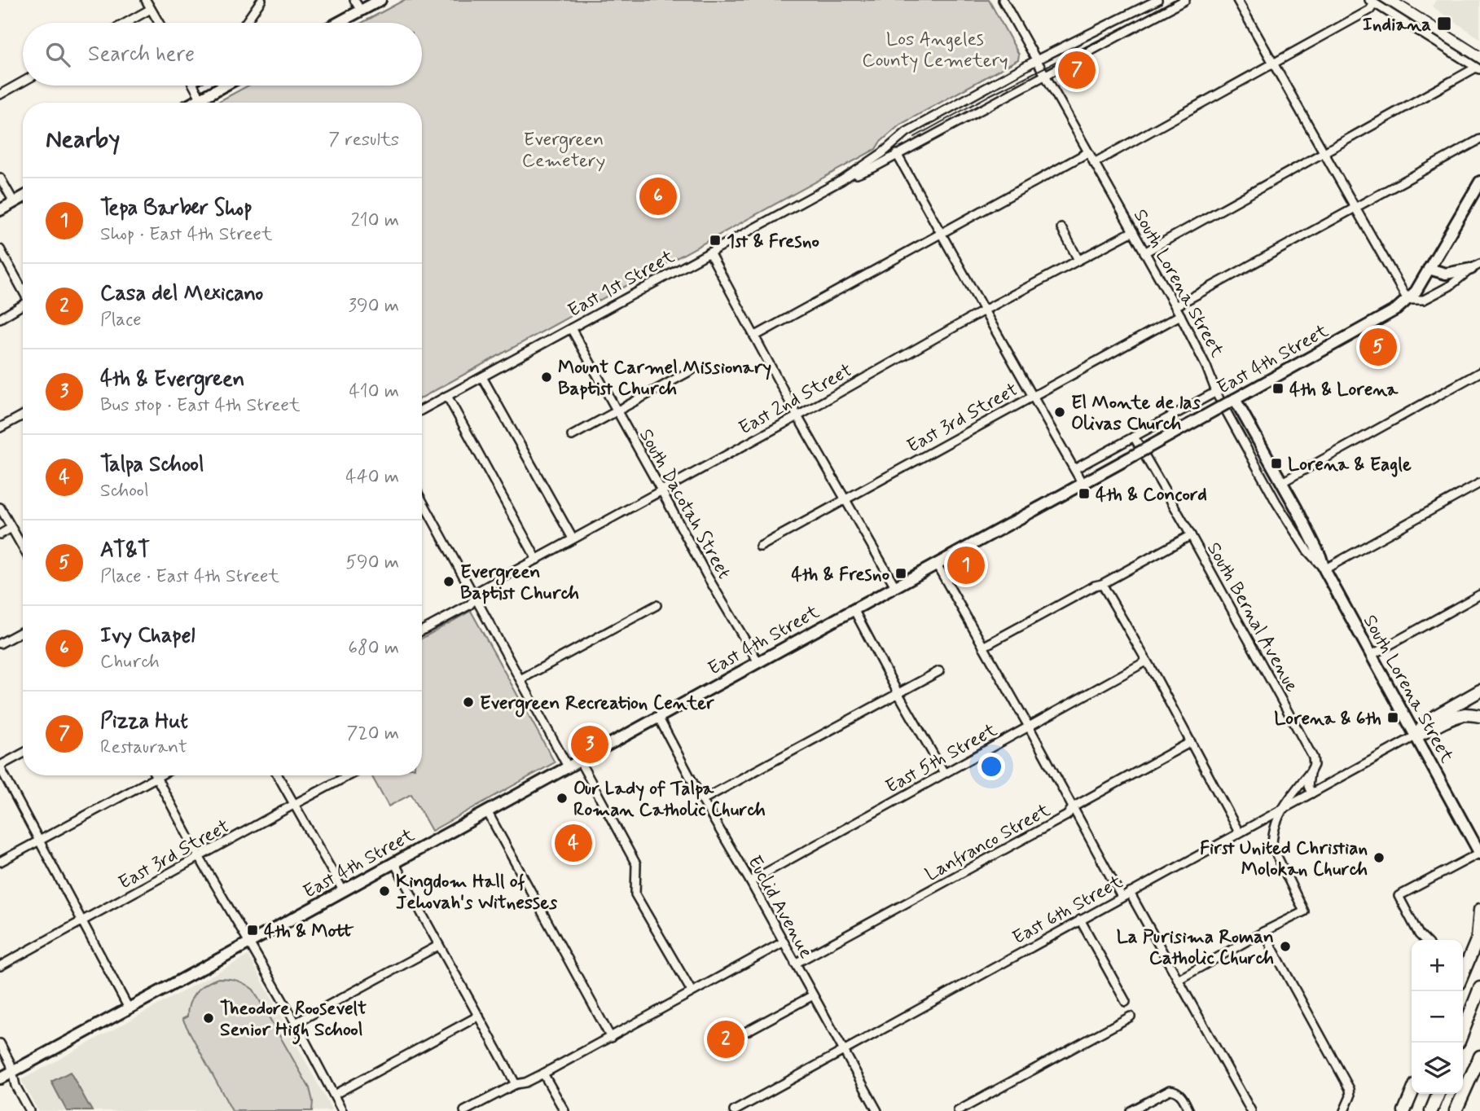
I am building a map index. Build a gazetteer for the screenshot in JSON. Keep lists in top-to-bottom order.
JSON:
{
  "streets": {
    "main road": ["South Lorena Street", "East 4th Street"],
    "street": [
      "East 1st Street",
      "East 2nd Street",
      "East 3rd Street",
      "South Dacotah Street",
      "South Bernal Avenue",
      "East 5th Street",
      "Lanfranco Street",
      "Euclid Avenue",
      "East 6th Street"
    ]
  },
  "crossings": [
    ["East 1st Street", "South Lorena Street"],
    ["East 1st Street", "South Dacotah Street"],
    ["South Lorena Street", "East 4th Street"],
    ["South Lorena Street", "East 2nd Street"],
    ["South Lorena Street", "East 3rd Street"],
    ["South Lorena Street", "East 6th Street"],
    ["East 4th Street", "South Dacotah Street"],
    ["East 4th Street", "South Bernal Avenue"],
    ["East 4th Street", "Euclid Avenue"],
    ["East 2nd Street", "South Dacotah Street"],
    ["South Bernal Avenue", "East 6th Street"],
    ["East 5th Street", "Euclid Avenue"],
    ["Lanfranco Street", "Euclid Avenue"],
    ["Euclid Avenue", "East 6th Street"]
  ],
  "parks": ["Los Angeles County Cemetery", "Evergreen Cemetery"],
  "places": {
    "transit": [
      "Indiana",
      "1st & Fresno",
      "4th & Lorena",
      "Lorena & Eagle",
      "4th & Concord",
      "4th & Fresno",
      "Lorena & 6th",
      "4th & Mott"
    ],
    "other": [
      "Mount Carmel Missionary Baptist Church",
      "El Monte de las Olivas Church",
      "Evergreen Baptist Church",
      "Evergreen Recreation Center",
      "Our Lady of Talpa Roman Catholic Church",
      "First United Christian Molokan Church",
      "Kingdom Hall of Jehovah's Witnesses",
      "La Purisima Roman Catholic Church",
      "Theodore Roosevelt Senior High School"
    ]
  },
  "page": {
    "search": "Search here",
    "pins": [
      "7",
      "6",
      "5",
      "1",
      "3",
      "4",
      "2"
    ],
    "heading": ["Nearby", "7 results"],
    "list": [
      {
        "mark": "1",
        "name": "Tepa Barber Shop",
        "note": "Shop · East 4th Street",
        "value": "210 m"
      },
      {
        "mark": "2",
        "name": "Casa del Mexicano",
        "note": "Place",
        "value": "390 m"
      },
      {
        "mark": "3",
        "name": "4th & Evergreen",
        "note": "Bus stop · East 4th Street",
        "value": "410 m"
      },
      {
        "mark": "4",
        "name": "Talpa School",
        "note": "School",
        "value": "440 m"
      },
      {
        "mark": "5",
        "name": "AT&T",
        "note": "Place · East 4th Street",
        "value": "590 m"
      },
      {
        "mark": "6",
        "name": "Ivy Chapel",
        "note": "Church",
        "value": "680 m"
      },
      {
        "mark": "7",
        "name": "Pizza Hut",
        "note": "Restaurant",
        "value": "720 m"
      }
    ],
    "map_buttons": ["+", "−"]
  }
}
